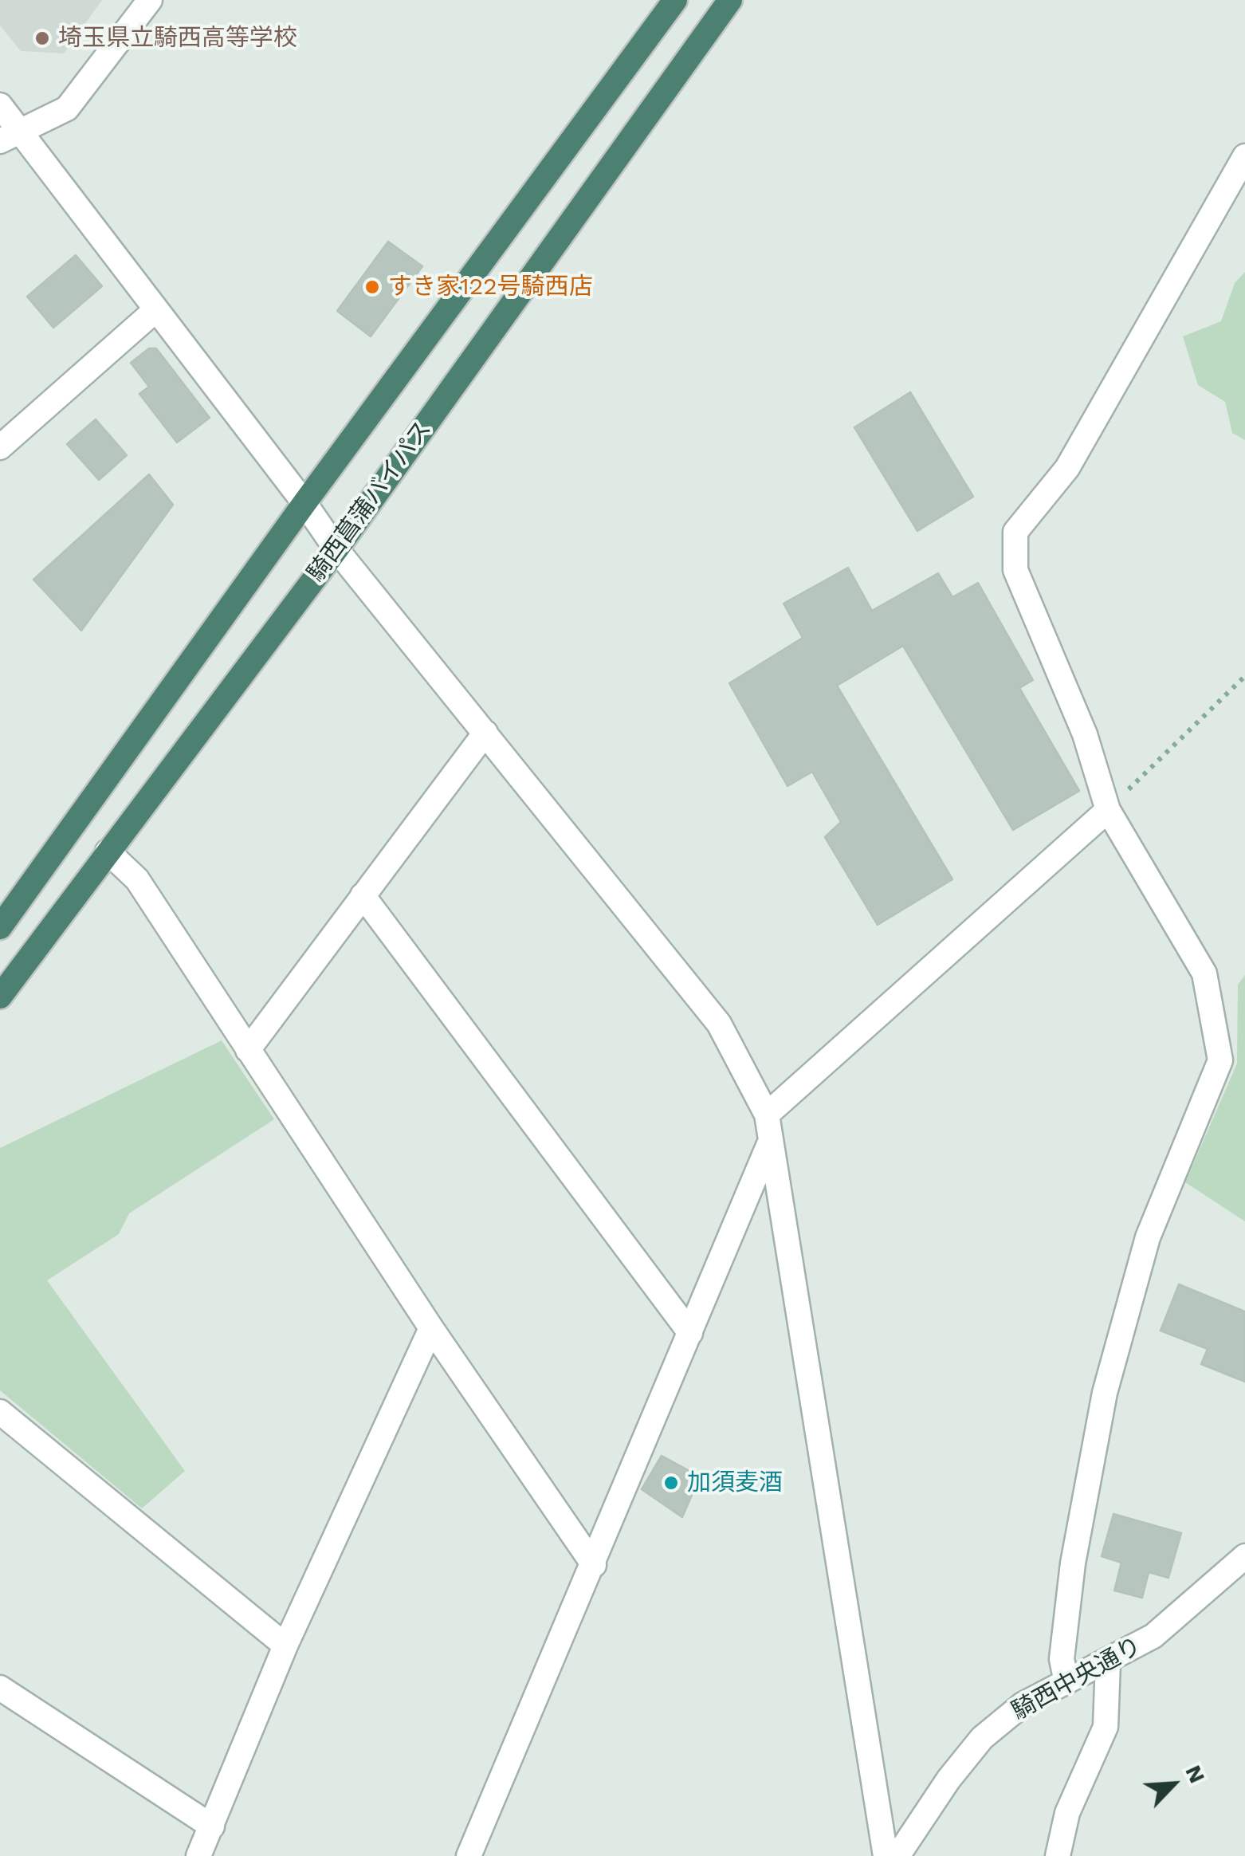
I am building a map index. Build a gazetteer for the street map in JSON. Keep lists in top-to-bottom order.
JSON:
{
  "streets": {
    "highway": ["騎西菖蒲バイパス"],
    "street": ["騎西中央通り"]
  },
  "places": ["埼玉県立騎西高等学校", "すき家122号騎西店", "加須麦酒"],
  "north": "top right"
}
